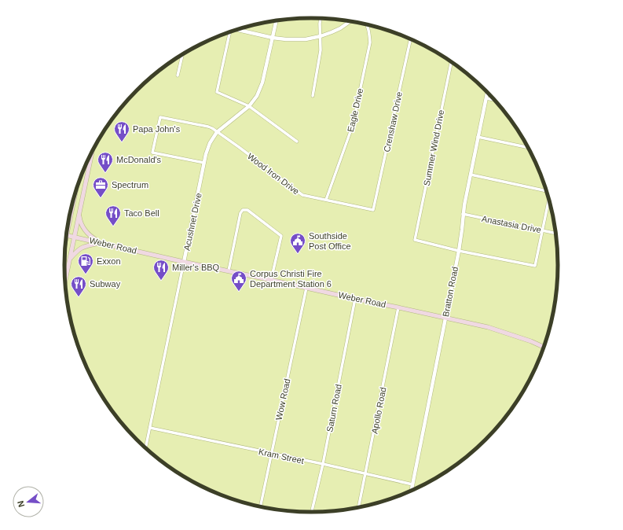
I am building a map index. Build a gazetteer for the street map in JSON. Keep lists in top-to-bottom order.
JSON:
{
  "streets": {
    "main road": ["Weber Road"],
    "street": [
      "Eagle Drive",
      "Crenshaw Drive",
      "Summer Wind Drive",
      "Wood Iron Drive",
      "Acushnet Drive",
      "Anastasia Drive",
      "Bratton Road",
      "Wow Road",
      "Saturn Road",
      "Apollo Road",
      "Kram Street"
    ]
  },
  "crossings": [
    ["Eagle Drive", "Wood Iron Drive"],
    ["Crenshaw Drive", "Wood Iron Drive"],
    ["Summer Wind Drive", "Bratton Road"],
    ["Wood Iron Drive", "Acushnet Drive"],
    ["Acushnet Drive", "Weber Road"],
    ["Acushnet Drive", "Kram Street"],
    ["Anastasia Drive", "Bratton Road"],
    ["Weber Road", "Bratton Road"],
    ["Weber Road", "Wow Road"],
    ["Weber Road", "Saturn Road"],
    ["Weber Road", "Apollo Road"],
    ["Bratton Road", "Kram Street"],
    ["Wow Road", "Kram Street"],
    ["Saturn Road", "Kram Street"],
    ["Apollo Road", "Kram Street"]
  ],
  "places": {
    "restaurant": [
      "Papa John's",
      "McDonald's",
      "Taco Bell",
      "Miller's BBQ",
      "Subway"
    ],
    "office": ["Spectrum"],
    "public building": ["Southside Post Office", "Corpus Christi Fire Department Station 6"],
    "fuel station": ["Exxon"]
  },
  "north": "left"
}
